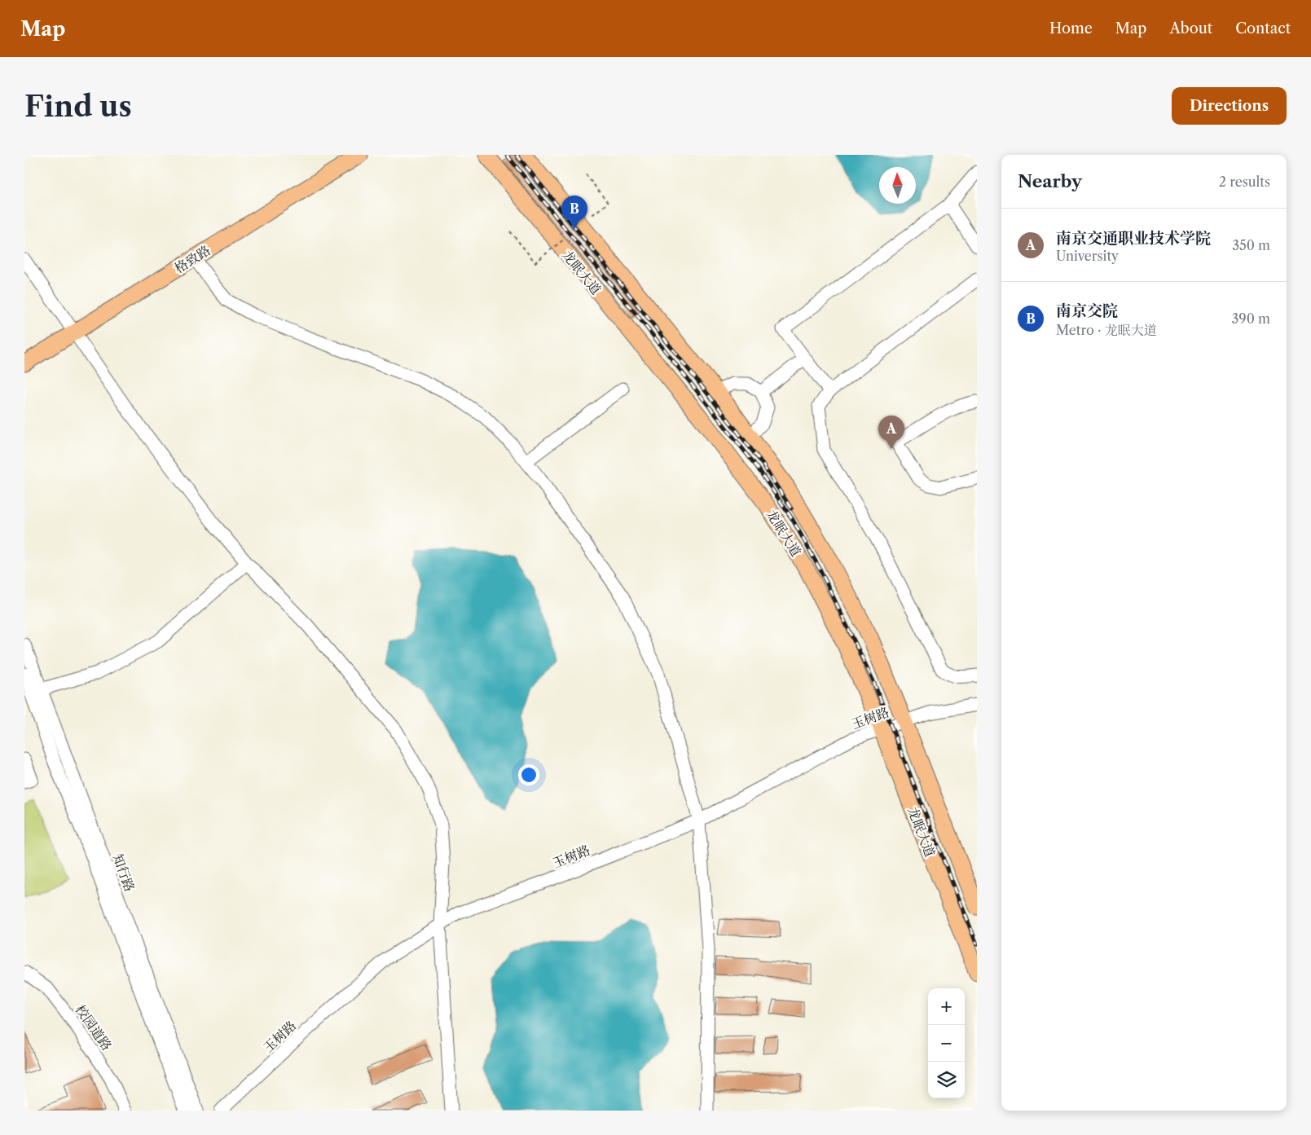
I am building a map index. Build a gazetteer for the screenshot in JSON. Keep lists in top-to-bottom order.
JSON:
{
  "streets": {
    "main road": ["格致路", "龙眠大道"],
    "street": ["玉树路", "知行路", "校园道路"]
  },
  "crossings": [
    ["龙眠大道", "玉树路"]
  ],
  "north": "top",
  "page": {
    "header": "Map",
    "nav": [
      "Home",
      "Map",
      "About",
      "Contact"
    ],
    "buttons": "Directions",
    "title": "Find us",
    "heading": ["Nearby", "2 results"],
    "pins": ["B", "A"],
    "list": [
      {
        "mark": "A",
        "name": "南京交通职业技术学院",
        "note": "University",
        "value": "350 m"
      },
      {
        "mark": "B",
        "name": "南京交院",
        "note": "Metro · 龙眠大道",
        "value": "390 m"
      }
    ],
    "map_buttons": ["+", "−"]
  }
}
